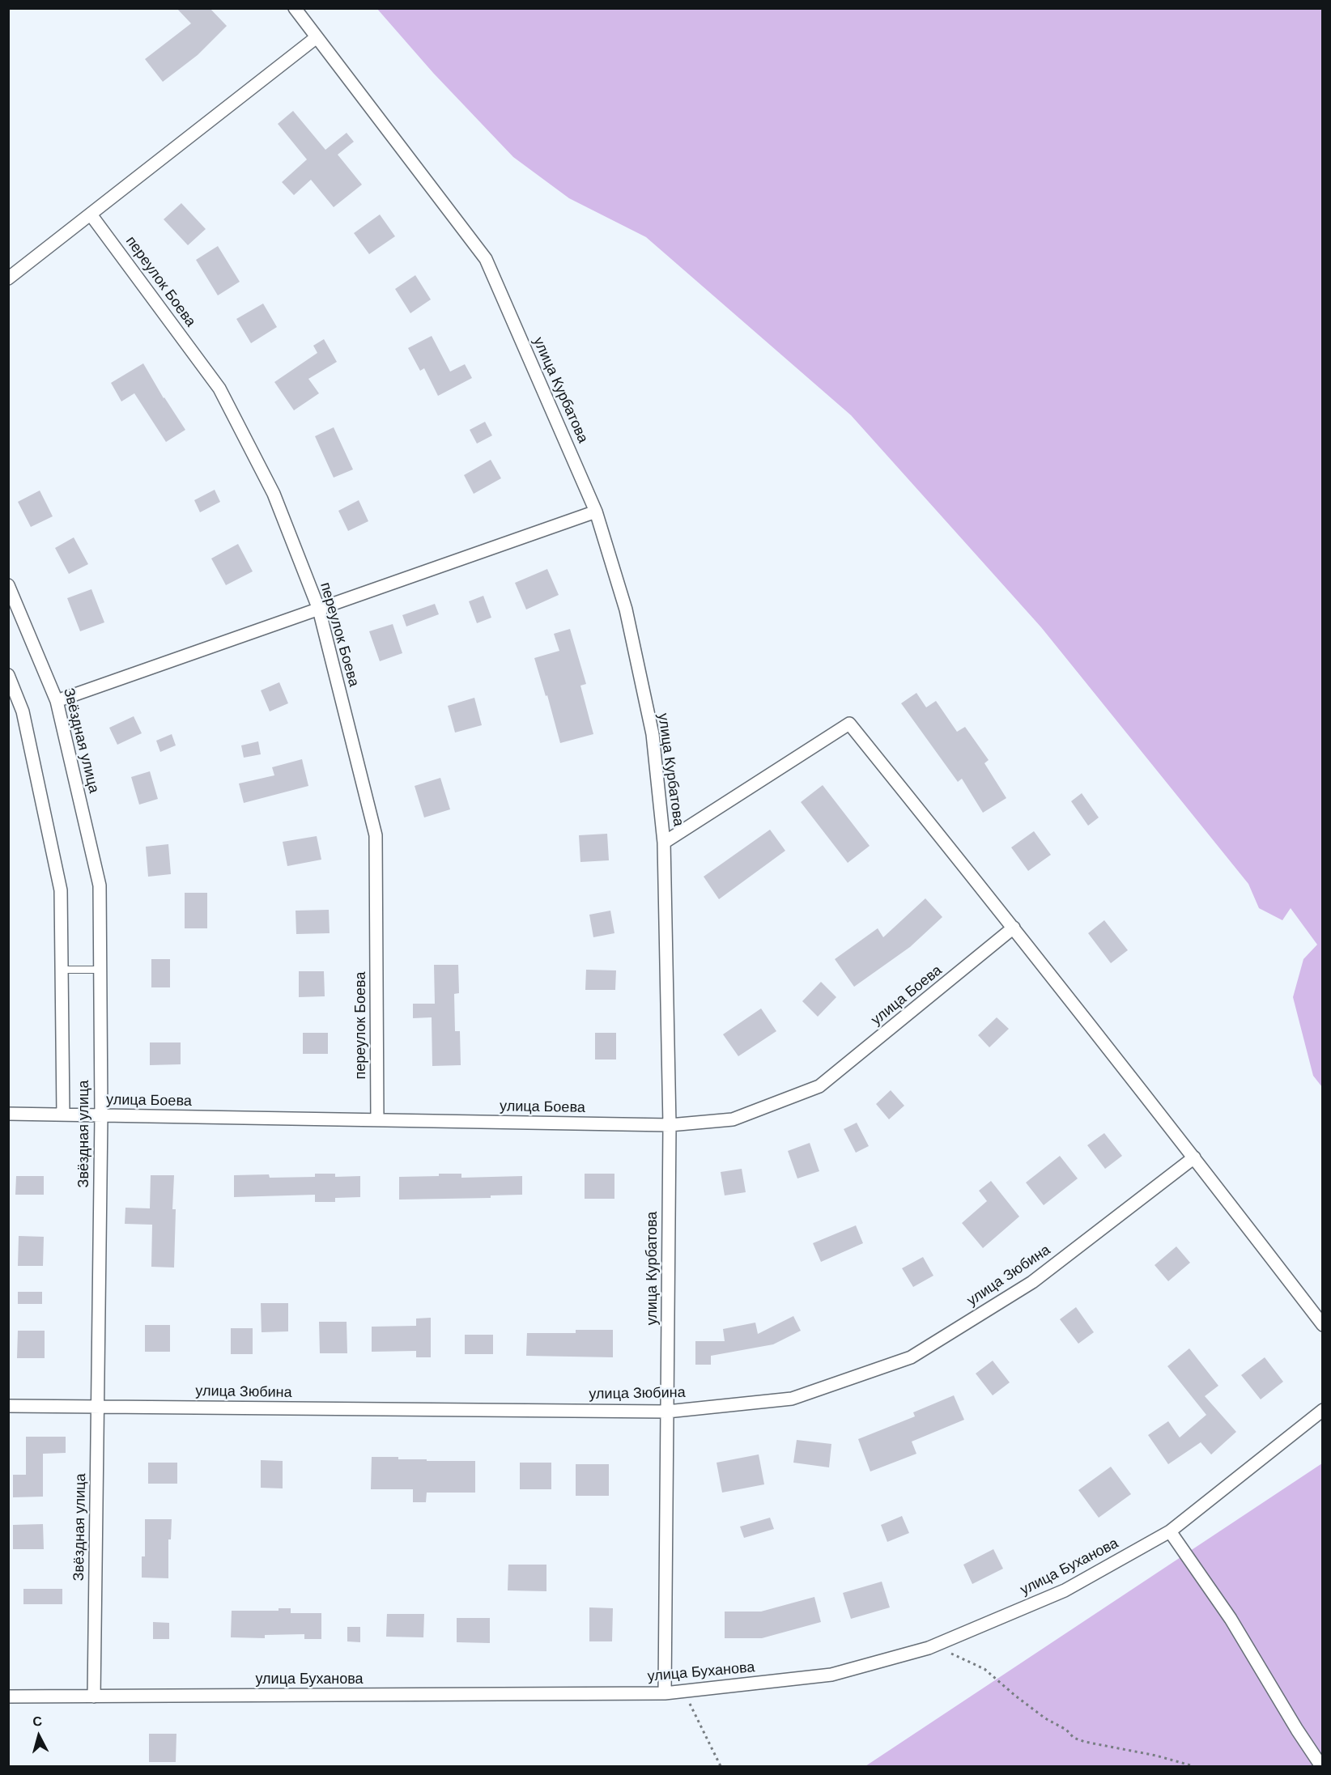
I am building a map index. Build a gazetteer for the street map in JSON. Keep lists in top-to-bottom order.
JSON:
{
  "streets": {
    "street": [
      "переулок Боева",
      "улица Курбатова",
      "Звёздная улица",
      "улица Боева",
      "улица Зюбина",
      "улица Буханова"
    ]
  },
  "crossings": [
    ["переулок Боева", "улица Боева"],
    ["улица Курбатова", "улица Боева"],
    ["улица Курбатова", "улица Зюбина"],
    ["улица Курбатова", "улица Буханова"],
    ["Звёздная улица", "улица Боева"],
    ["Звёздная улица", "улица Зюбина"],
    ["Звёздная улица", "улица Буханова"]
  ],
  "north": "top"
}
